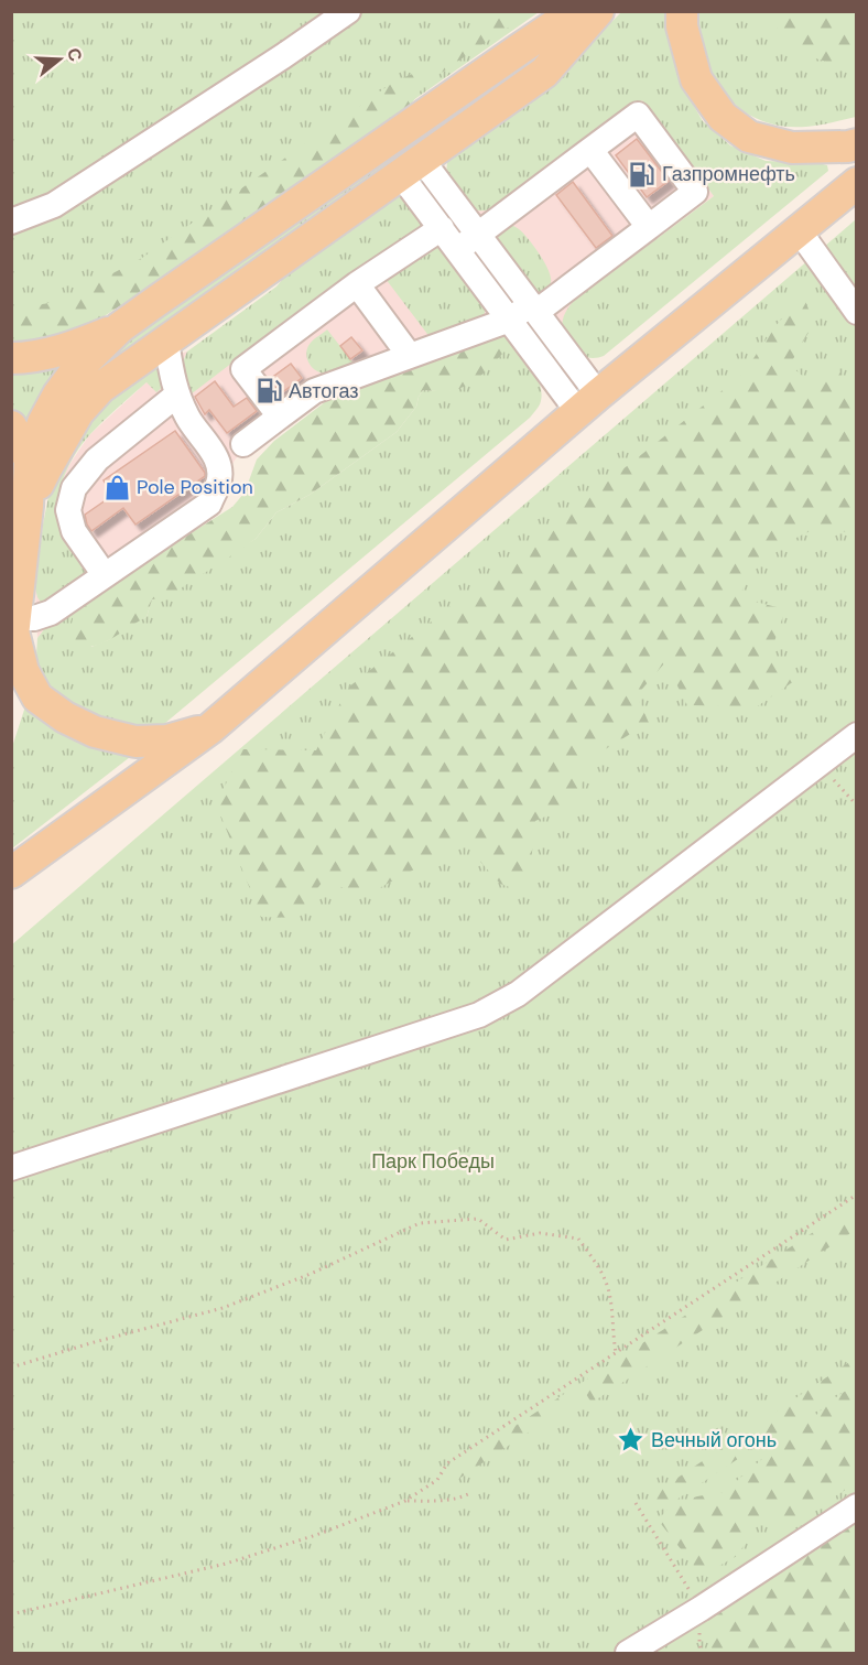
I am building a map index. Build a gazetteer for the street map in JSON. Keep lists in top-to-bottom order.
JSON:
{
  "parks": ["Парк Победы"],
  "places": {
    "fuel station": ["Газпромнефть", "Автогаз"],
    "shop": ["Pole Position"],
    "place": ["Вечный огонь"]
  },
  "north": "right"
}
